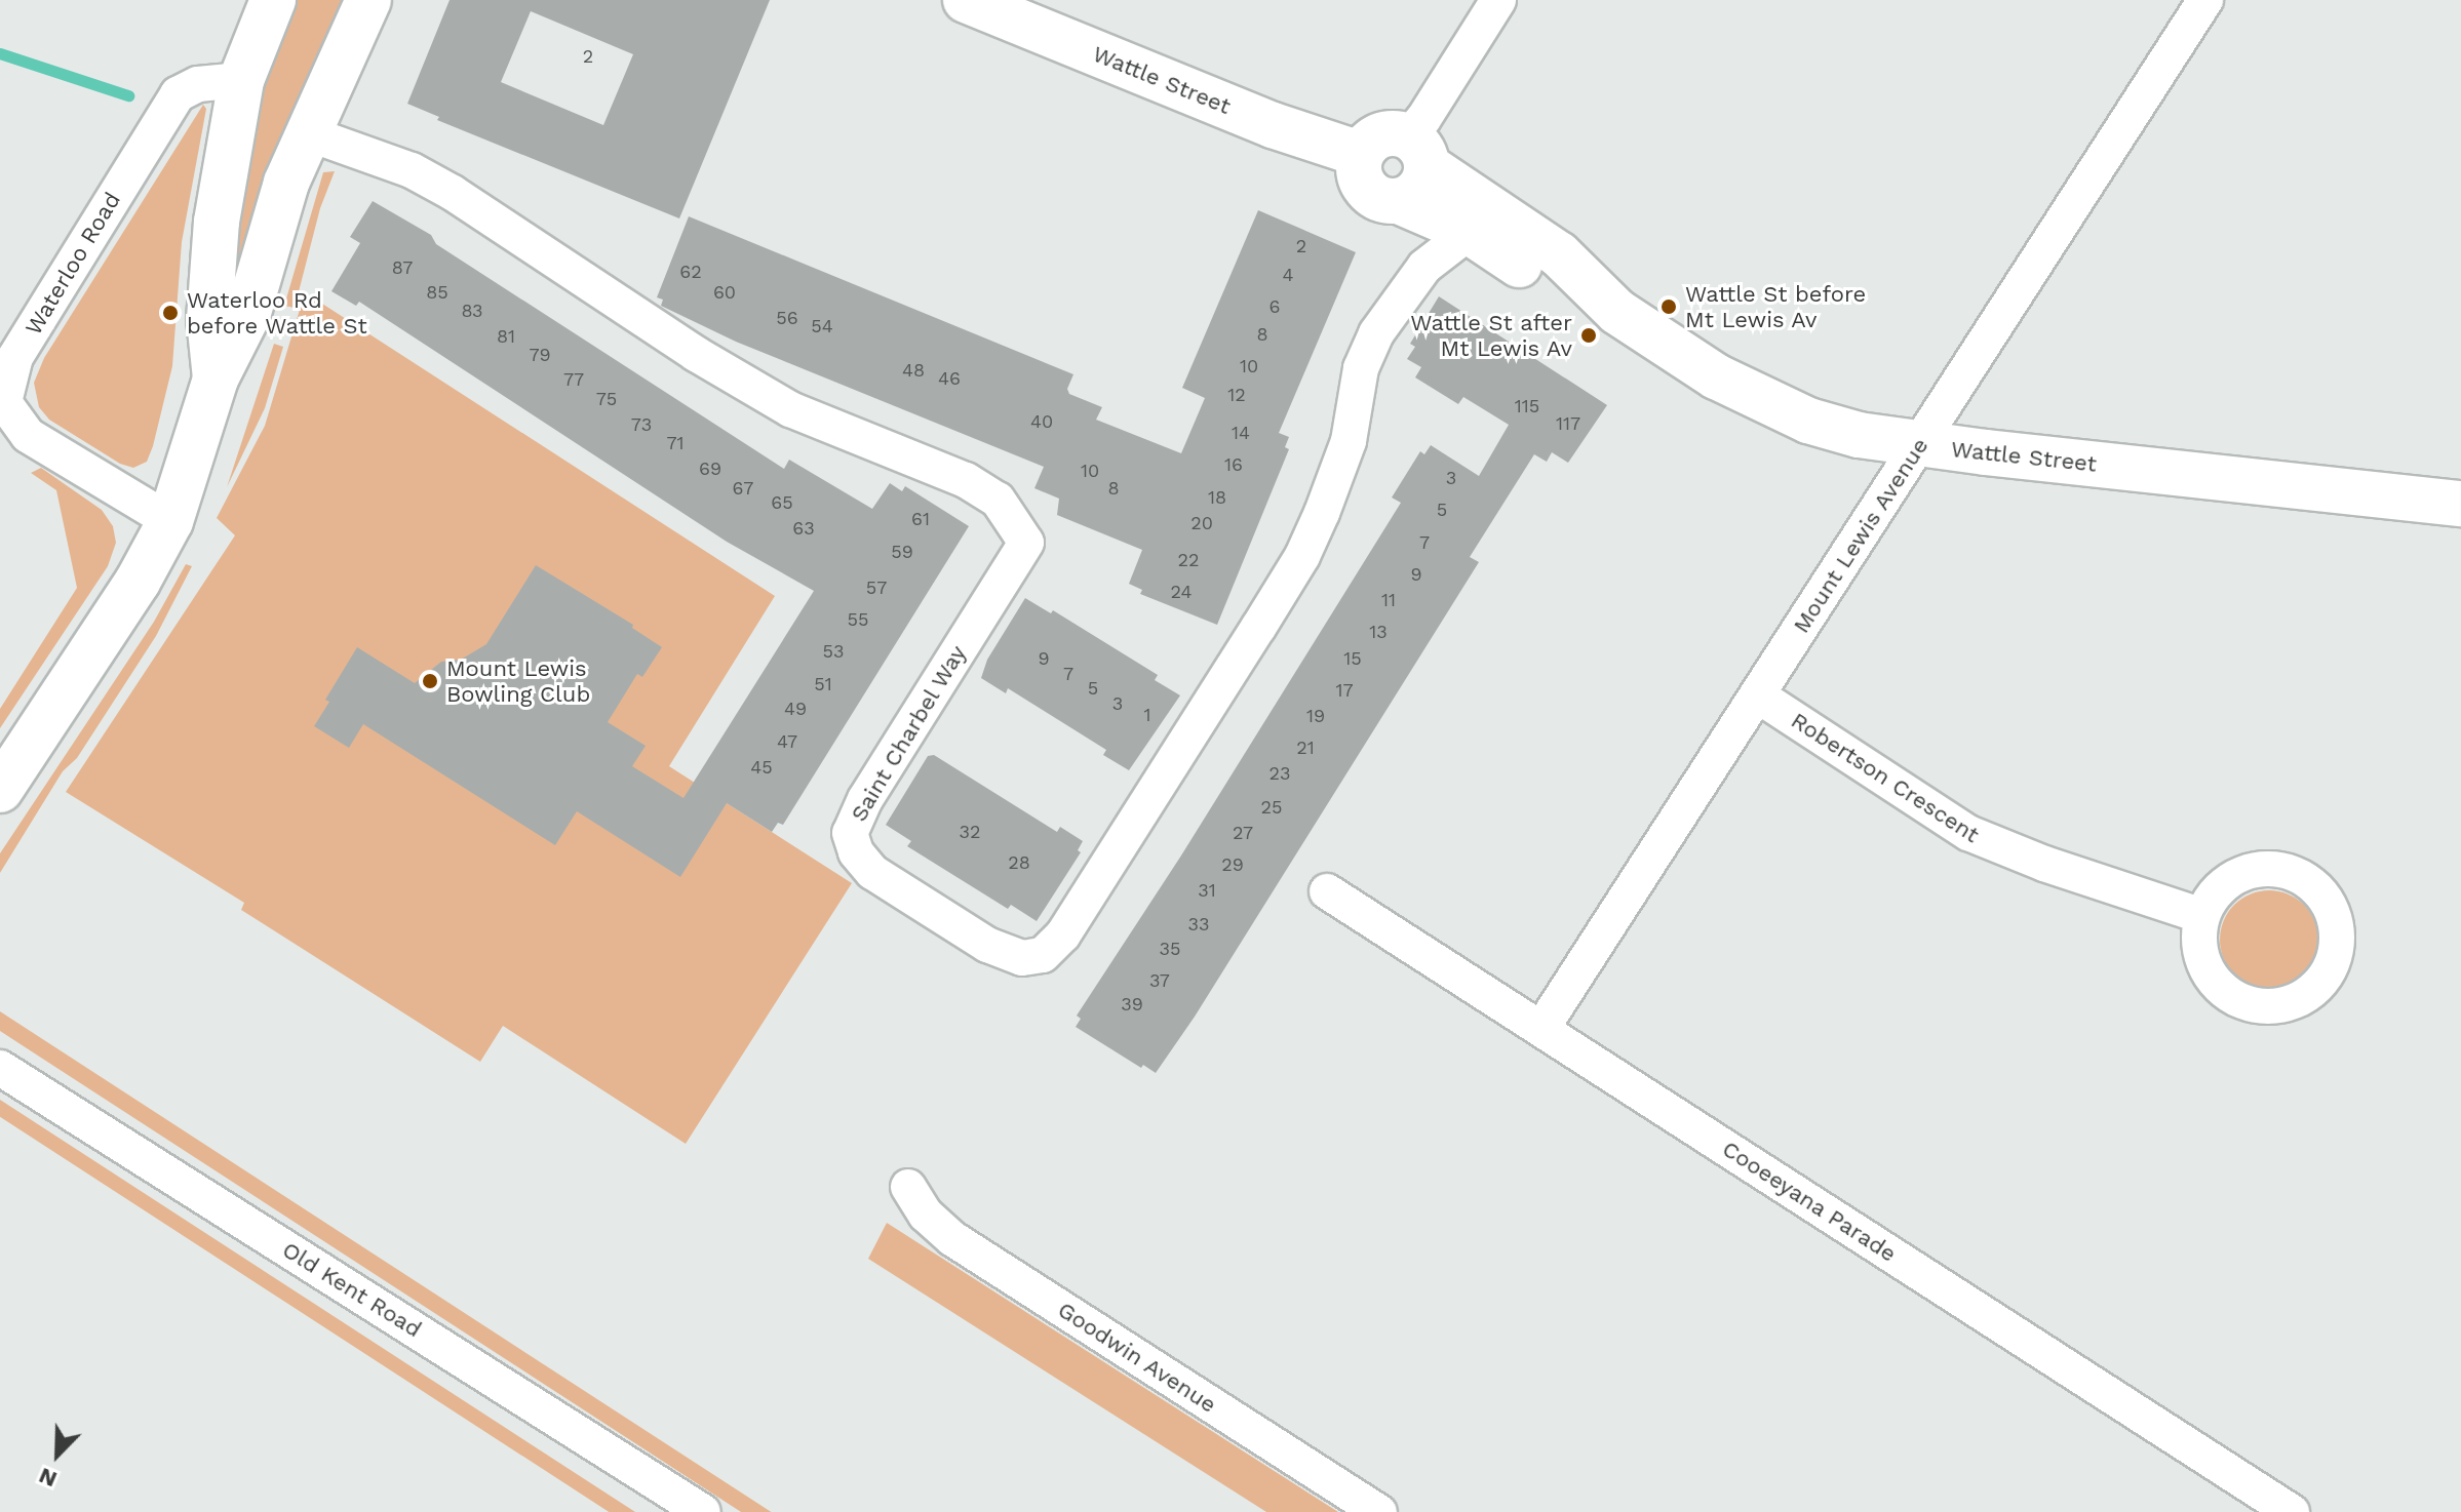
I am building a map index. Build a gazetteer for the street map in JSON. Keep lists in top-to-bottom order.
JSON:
{
  "streets": {
    "main road": ["Wattle Street"],
    "street": [
      "Waterloo Road",
      "Mount Lewis Avenue",
      "Saint Charbel Way",
      "Robertson Crescent",
      "Cooeeyana Parade",
      "Old Kent Road",
      "Goodwin Avenue"
    ]
  },
  "crossings": [
    ["Wattle Street", "Mount Lewis Avenue"],
    ["Wattle Street", "Saint Charbel Way"],
    ["Mount Lewis Avenue", "Robertson Crescent"],
    ["Mount Lewis Avenue", "Cooeeyana Parade"]
  ],
  "places": [
    "Wattle St before Mt Lewis Av",
    "Waterloo Rd before Wattle St",
    "Wattle St after Mt Lewis Av",
    "Mount Lewis Bowling Club"
  ],
  "house_numbers": [
    "2",
    "2",
    "87",
    "62",
    "4",
    "85",
    "60",
    "6",
    "83",
    "56",
    "54",
    "8",
    "81",
    "79",
    "10",
    "48",
    "46",
    "77",
    "12",
    "75",
    "115",
    "40",
    "117",
    "73",
    "14",
    "71",
    "16",
    "69",
    "10",
    "3",
    "67",
    "8",
    "18",
    "65",
    "5",
    "61",
    "20",
    "63",
    "7",
    "59",
    "22",
    "9",
    "57",
    "24",
    "11",
    "55",
    "13",
    "53",
    "9",
    "15",
    "7",
    "51",
    "5",
    "17",
    "3",
    "49",
    "1",
    "19",
    "47",
    "21",
    "45",
    "23",
    "25",
    "32",
    "27",
    "28",
    "29",
    "31",
    "33",
    "35",
    "37",
    "39"
  ],
  "north": "bottom left"
}
